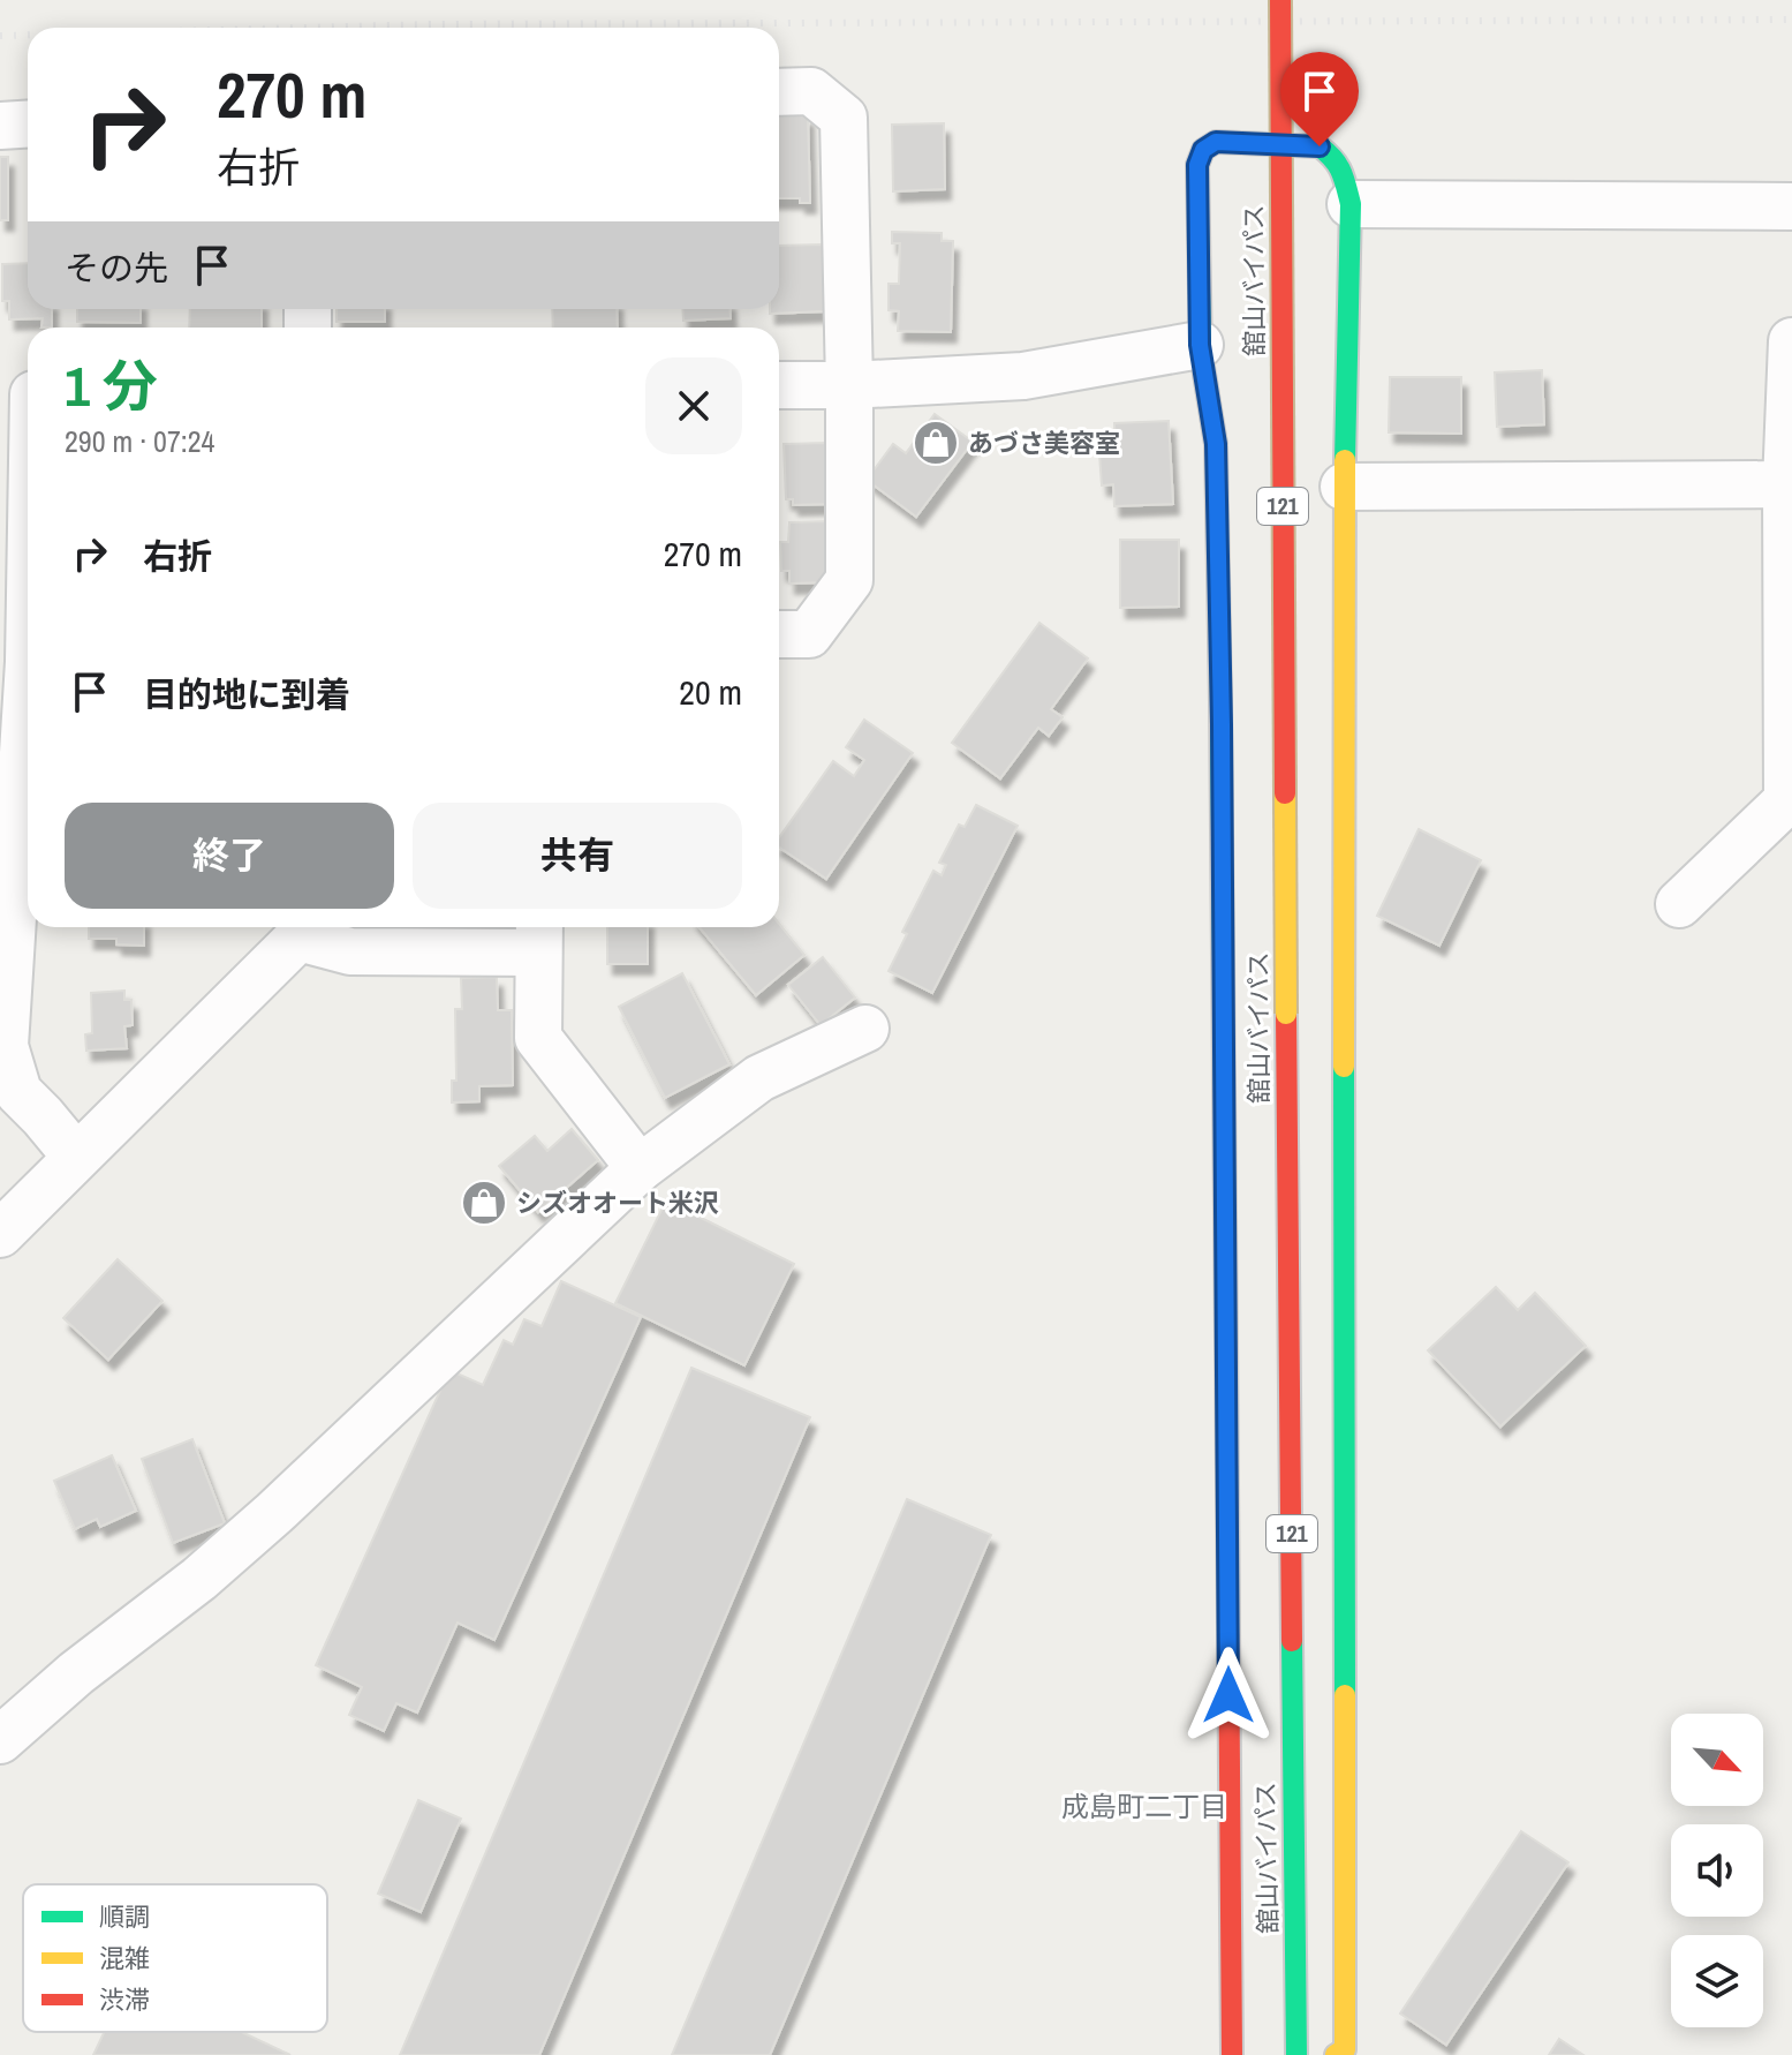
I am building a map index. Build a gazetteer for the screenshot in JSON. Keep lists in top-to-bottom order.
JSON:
{
  "streets": {
    "main road": ["舘山バイパス", "121"]
  },
  "districts": ["成島町二丁目"],
  "places": {
    "shop": ["あづさ美容室", "シズオオート米沢"]
  },
  "legend": ["順調", "混雑", "渋滞"],
  "north": "bottom right",
  "page": {
    "turn": ["270 m", "右折"],
    "then": "その先",
    "heading": ["1 分", "290 m · 07:24"],
    "list": [
      {
        "name": "右折",
        "value": "270 m"
      },
      {
        "name": "目的地に到着",
        "value": "20 m"
      }
    ],
    "buttons": ["終了", "共有"]
  }
}
